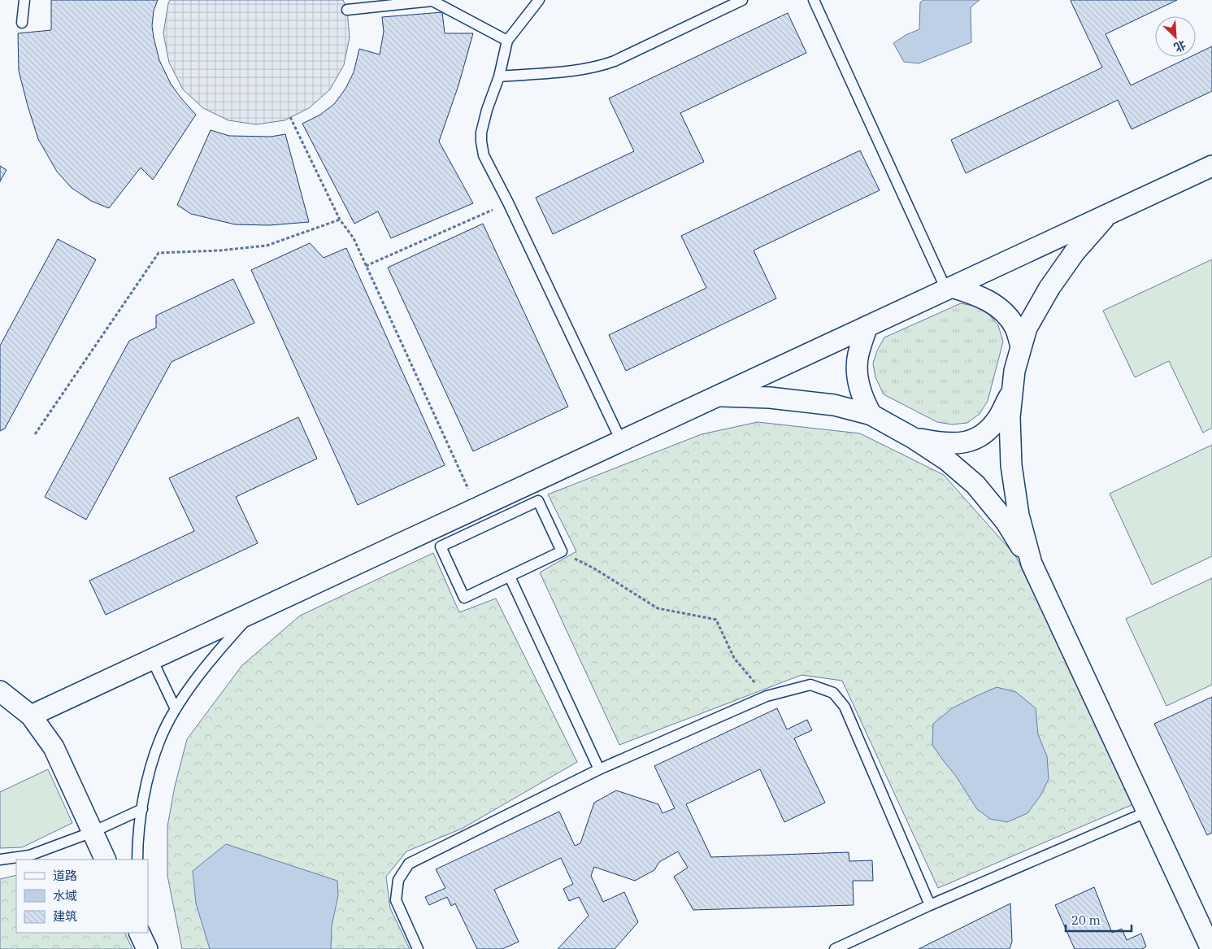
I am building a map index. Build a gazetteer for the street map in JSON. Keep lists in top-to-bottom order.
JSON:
{
  "legend": ["道路", "水域", "建筑"],
  "scale_bar": "20 m",
  "north": "bottom right"
}
